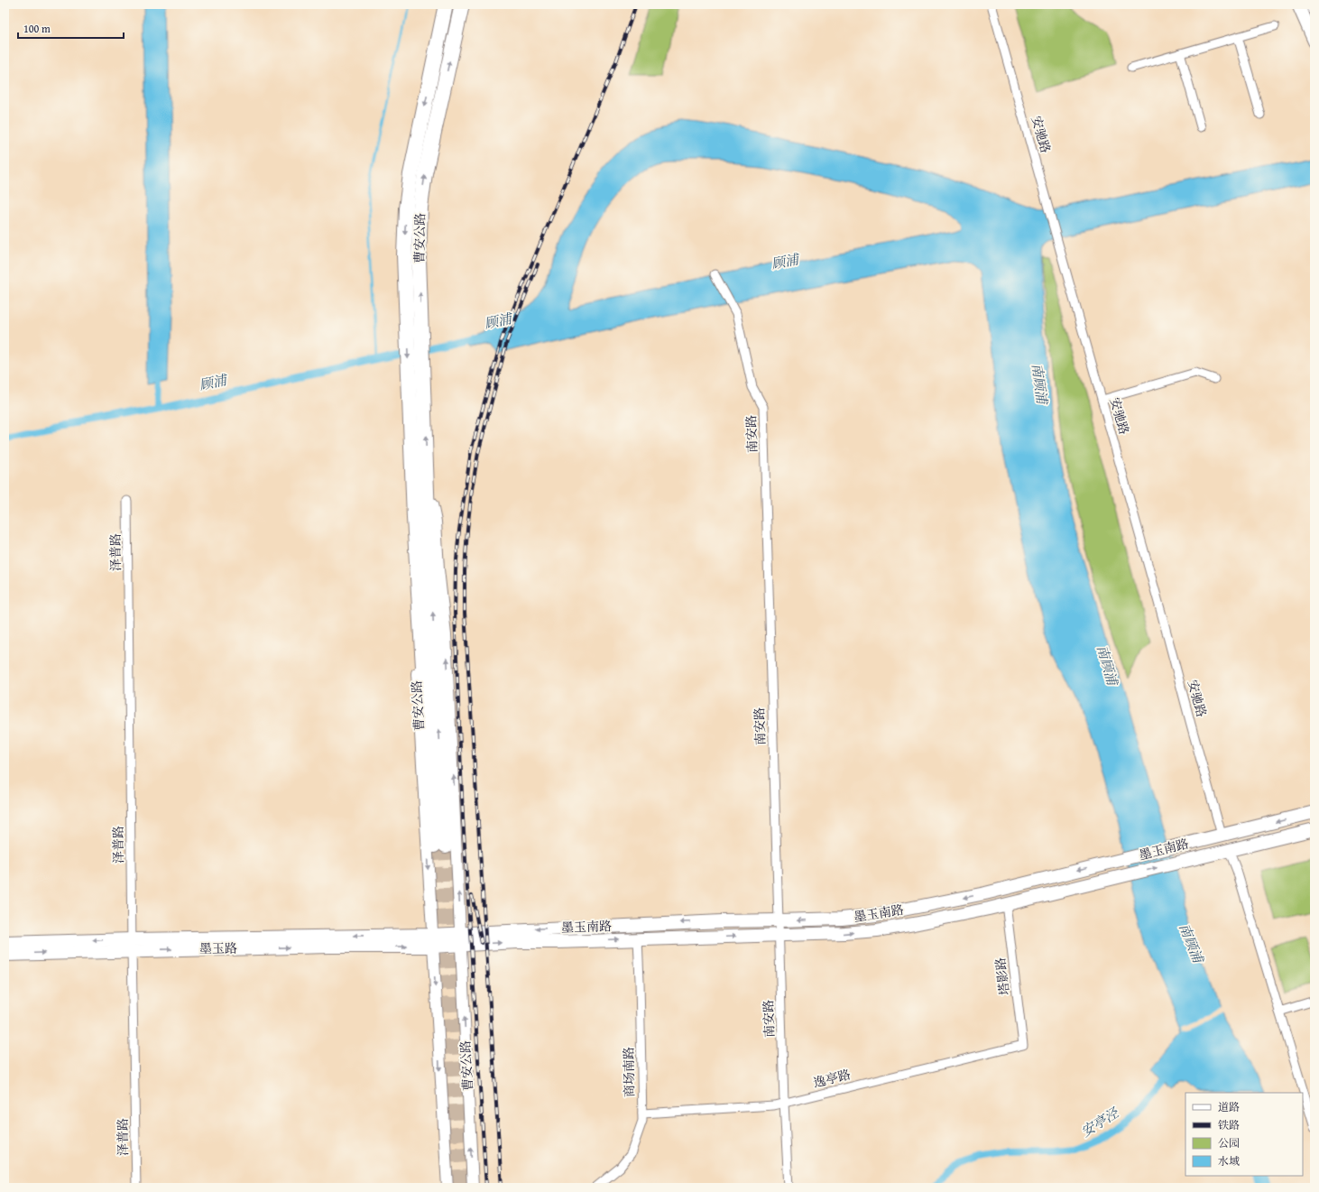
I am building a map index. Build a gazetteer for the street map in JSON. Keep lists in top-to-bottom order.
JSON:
{
  "streets": {
    "highway": ["曹安公路"],
    "main road": ["墨玉南路", "墨玉路"],
    "street": [
      "安驰路",
      "南安路",
      "泽普路",
      "塔影路",
      "商场南路",
      "逸亭路"
    ]
  },
  "crossings": [
    ["安驰路", "墨玉南路"],
    ["曹安公路", "墨玉南路"],
    ["曹安公路", "墨玉路"],
    ["南安路", "墨玉南路"],
    ["南安路", "逸亭路"],
    ["泽普路", "墨玉路"],
    ["墨玉南路", "墨玉路"],
    ["墨玉南路", "塔影路"],
    ["墨玉南路", "商场南路"],
    ["塔影路", "逸亭路"],
    ["商场南路", "逸亭路"]
  ],
  "water": ["顾浦", "南顾浦", "安亭泾"],
  "legend": [
    "道路",
    "铁路",
    "公园",
    "水域"
  ],
  "scale_bar": "100 m"
}
